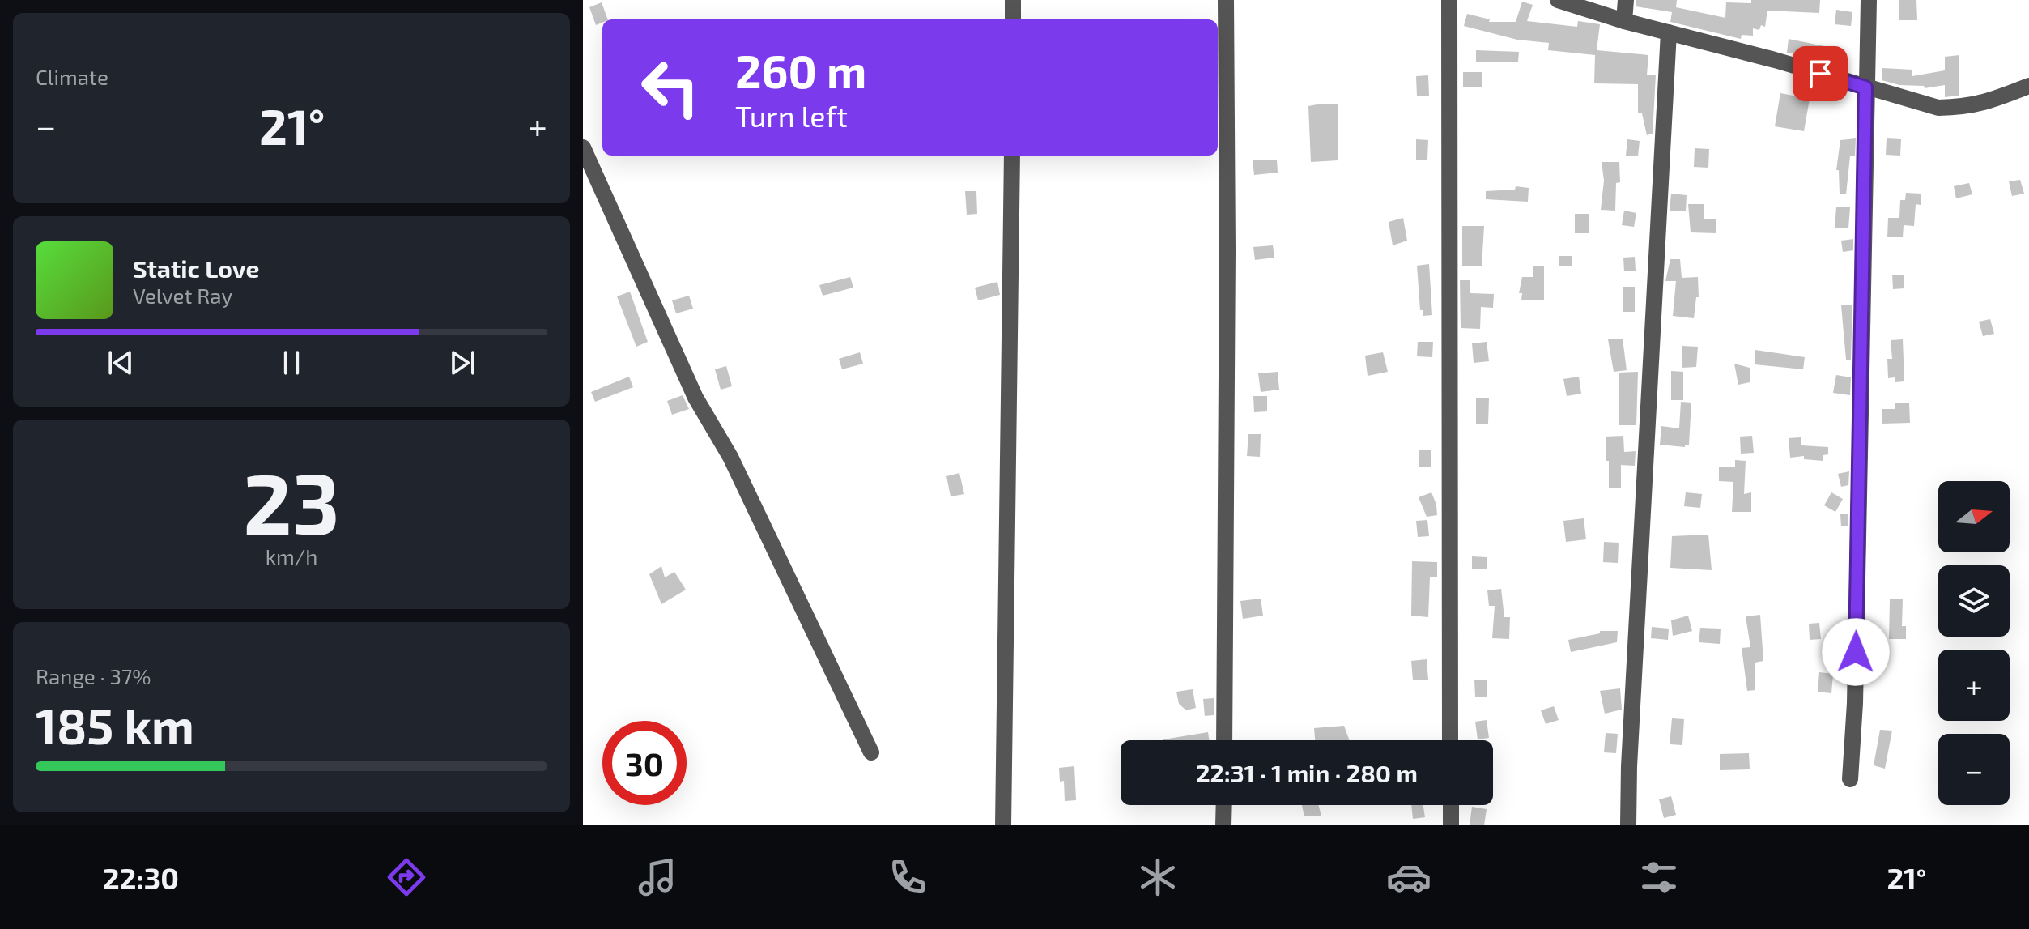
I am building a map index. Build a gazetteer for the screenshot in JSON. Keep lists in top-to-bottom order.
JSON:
{
  "north": "right",
  "page": {
    "tile": [
      "Climate",
      ["23", "km/h"],
      ["Range · 37%", "185 km"]
    ],
    "turn": ["260 m", "Turn left"],
    "heat": ["−", "21°", "+"],
    "song": ["Static Love", "Velvet Ray"],
    "map_buttons": ["+", "−"],
    "limit": "30",
    "trip": "22:31 · 1 min · 280 m",
    "tabs": ["22:30", "21°"]
  }
}
